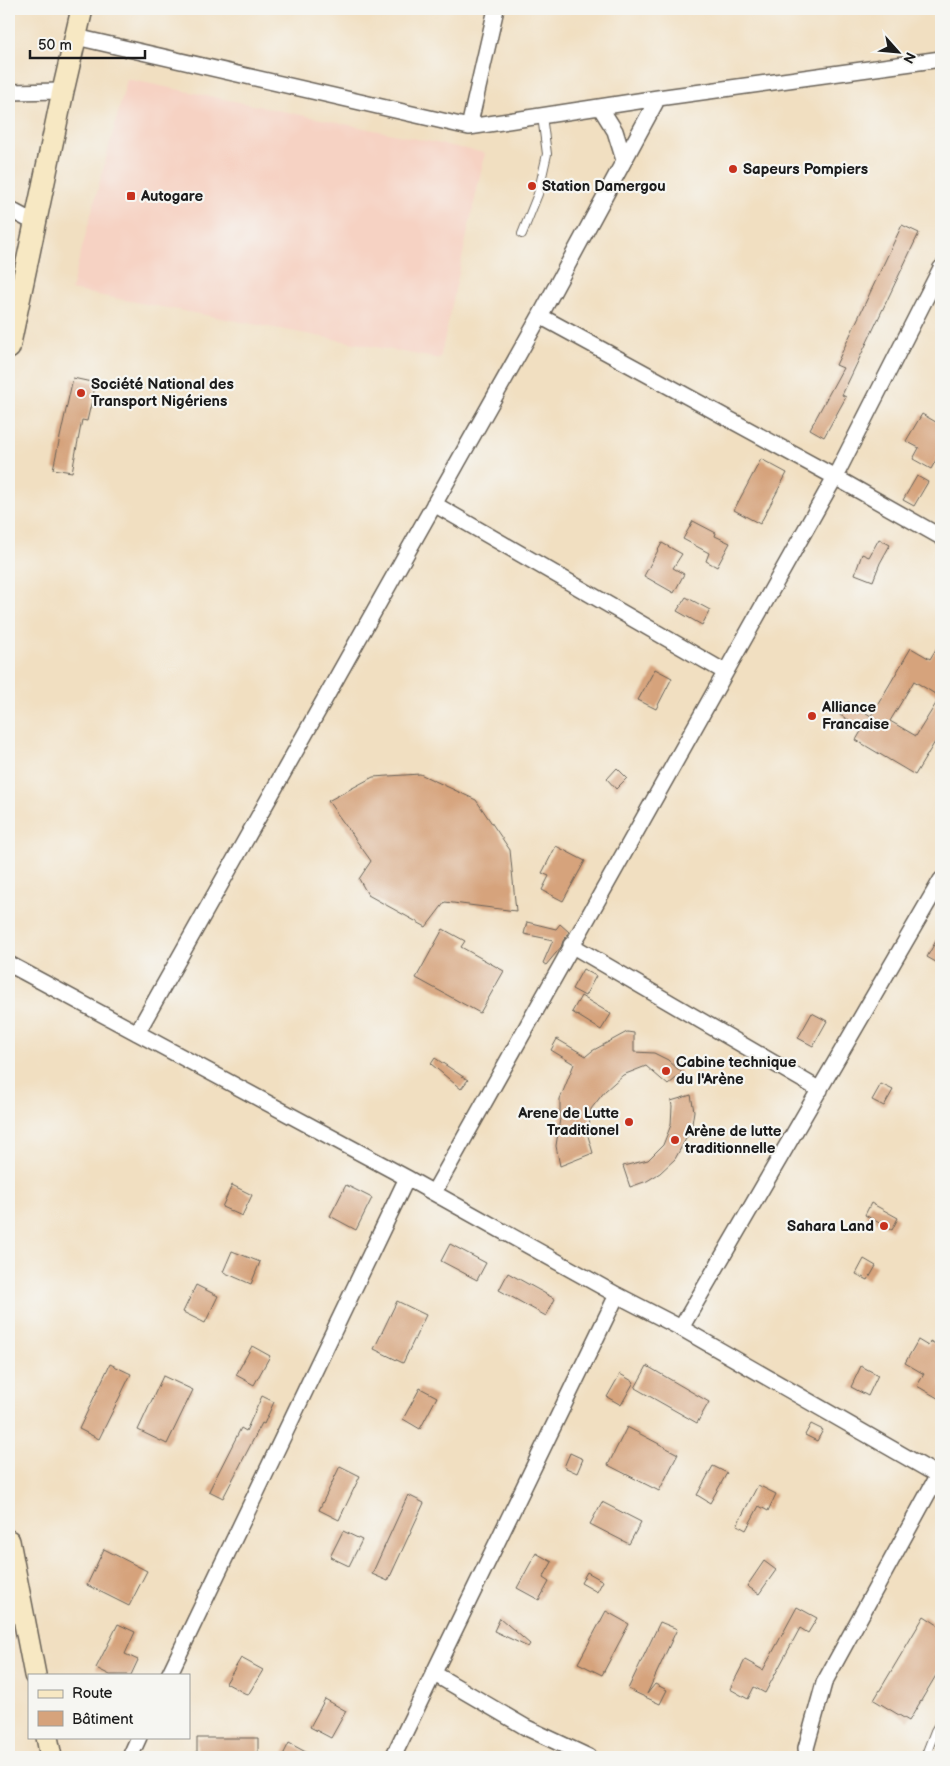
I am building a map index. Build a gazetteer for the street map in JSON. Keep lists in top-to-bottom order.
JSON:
{
  "places": {
    "other": [
      "Sapeurs Pompiers",
      "Station Damergou",
      "Société National des Transport Nigériens",
      "Alliance Francaise",
      "Cabine technique du l'Arène",
      "Arene de Lutte Traditionel",
      "Arène de lutte traditionnelle",
      "Sahara Land"
    ],
    "transit": ["Autogare"]
  },
  "legend": ["Route", "Bâtiment"],
  "scale_bar": "50 m",
  "north": "bottom right"
}
